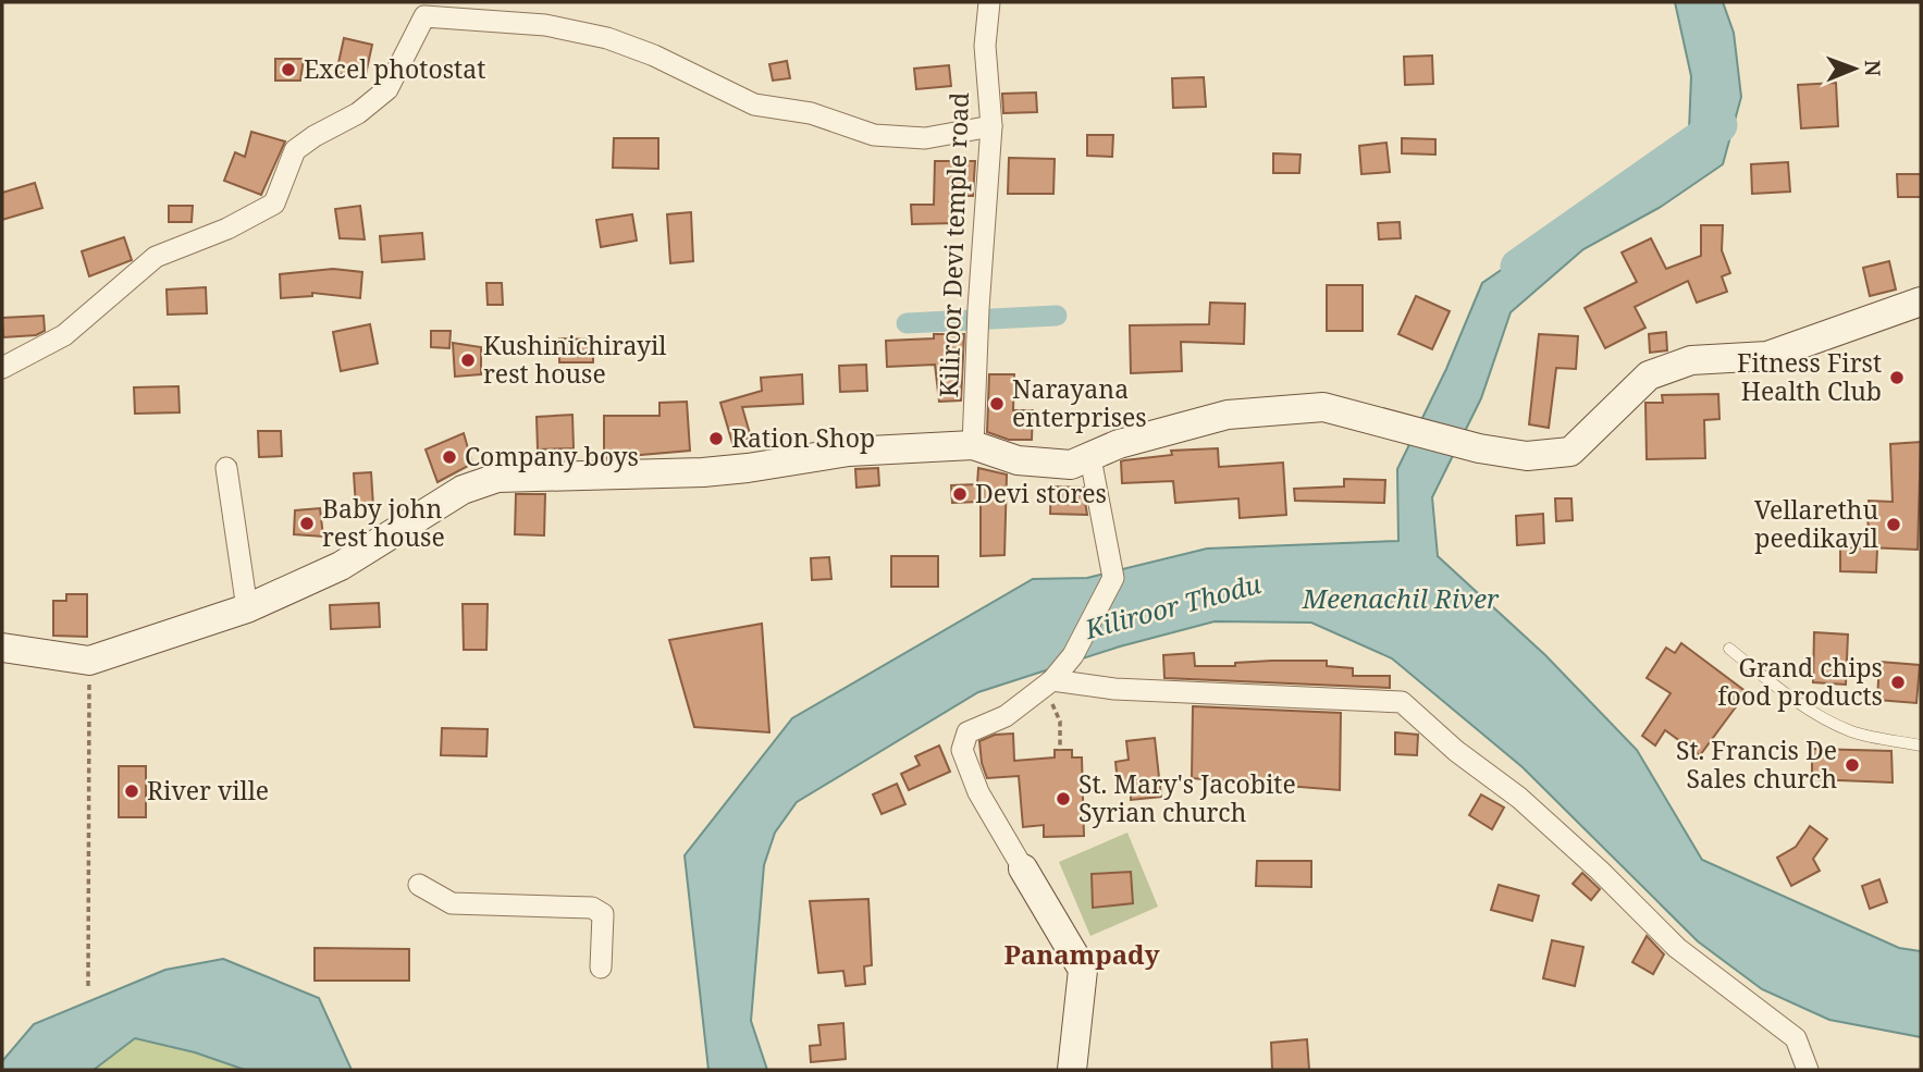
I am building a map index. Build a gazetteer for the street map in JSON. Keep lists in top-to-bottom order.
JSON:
{
  "streets": {
    "street": ["Kiliroor Devi temple road"]
  },
  "districts": ["Panampady"],
  "water": ["Meenachil River", "Kiliroor Thodu"],
  "places": [
    "Excel photostat",
    "Kushinichirayil rest house",
    "Fitness First Health Club",
    "Narayana enterprises",
    "Ration Shop",
    "Company boys",
    "Devi stores",
    "Baby john rest house",
    "Vellarethu peedikayil",
    "Grand chips food products",
    "St. Francis De Sales church",
    "River ville",
    "St. Mary's Jacobite Syrian church"
  ],
  "north": "right"
}
